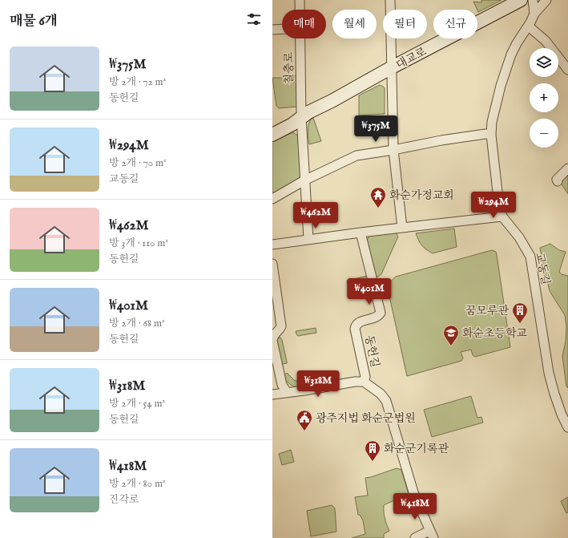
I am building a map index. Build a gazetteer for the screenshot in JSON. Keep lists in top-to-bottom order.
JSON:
{
  "streets": {
    "street": [
      "대교로",
      "칠충로",
      "교동길",
      "동헌길"
    ]
  },
  "crossings": [
    ["대교로", "칠충로"]
  ],
  "places": {
    "temple": ["화순가정교회"],
    "building": ["꿈모루관", "화순군기록관"],
    "school or university": ["화순초등학교"],
    "public building": ["광주지법 화순군법원"]
  },
  "page": {
    "heading": "매물 6개",
    "chip": [
      "매매",
      "월세",
      "필터",
      "신규"
    ],
    "list": [
      {
        "name": "₩375M",
        "note": "방 2개 · 72 m² · 동헌길"
      },
      {
        "name": "₩294M",
        "note": "방 2개 · 70 m² · 교동길"
      },
      {
        "name": "₩462M",
        "note": "방 3개 · 110 m² · 동헌길"
      },
      {
        "name": "₩401M",
        "note": "방 2개 · 68 m² · 동헌길"
      },
      {
        "name": "₩318M",
        "note": "방 2개 · 54 m² · 동헌길"
      },
      {
        "name": "₩418M",
        "note": "방 2개 · 80 m² · 진각로"
      }
    ],
    "map_buttons": ["+", "−"],
    "price": [
      "₩375M",
      "₩294M",
      "₩462M",
      "₩401M",
      "₩318M",
      "₩418M"
    ]
  }
}
